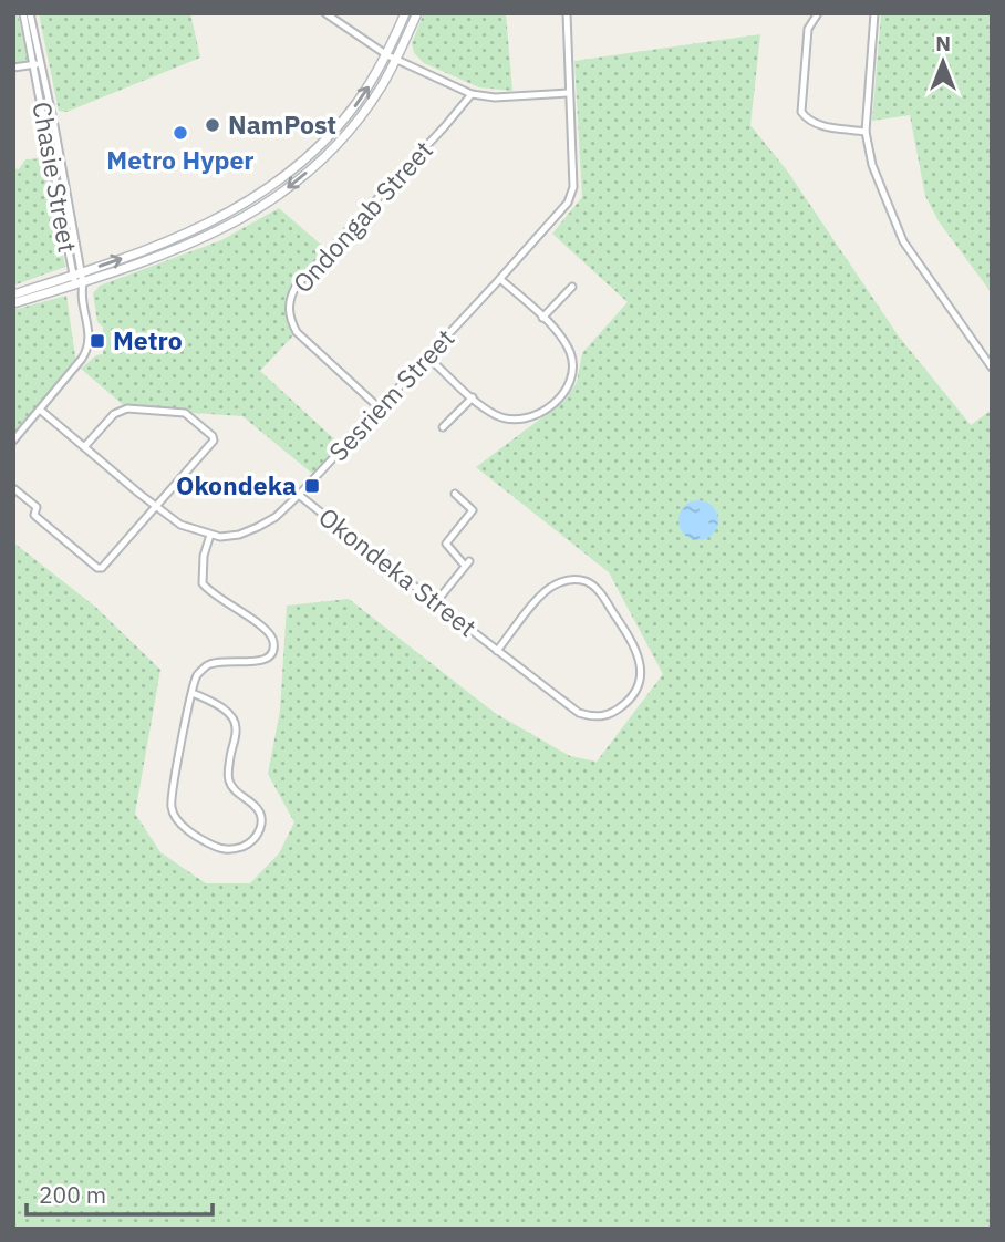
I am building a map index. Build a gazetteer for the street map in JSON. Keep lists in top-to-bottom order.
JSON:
{
  "streets": {
    "street": [
      "Chasie Street",
      "Ondongab Street",
      "Sesriem Street",
      "Okondeka Street"
    ]
  },
  "crossings": [
    ["Ondongab Street", "Sesriem Street"],
    ["Sesriem Street", "Okondeka Street"]
  ],
  "places": {
    "other": ["NamPost", "Metro Hyper"],
    "transit": ["Metro", "Okondeka"]
  },
  "scale_bar": "200 m",
  "north": "top"
}
